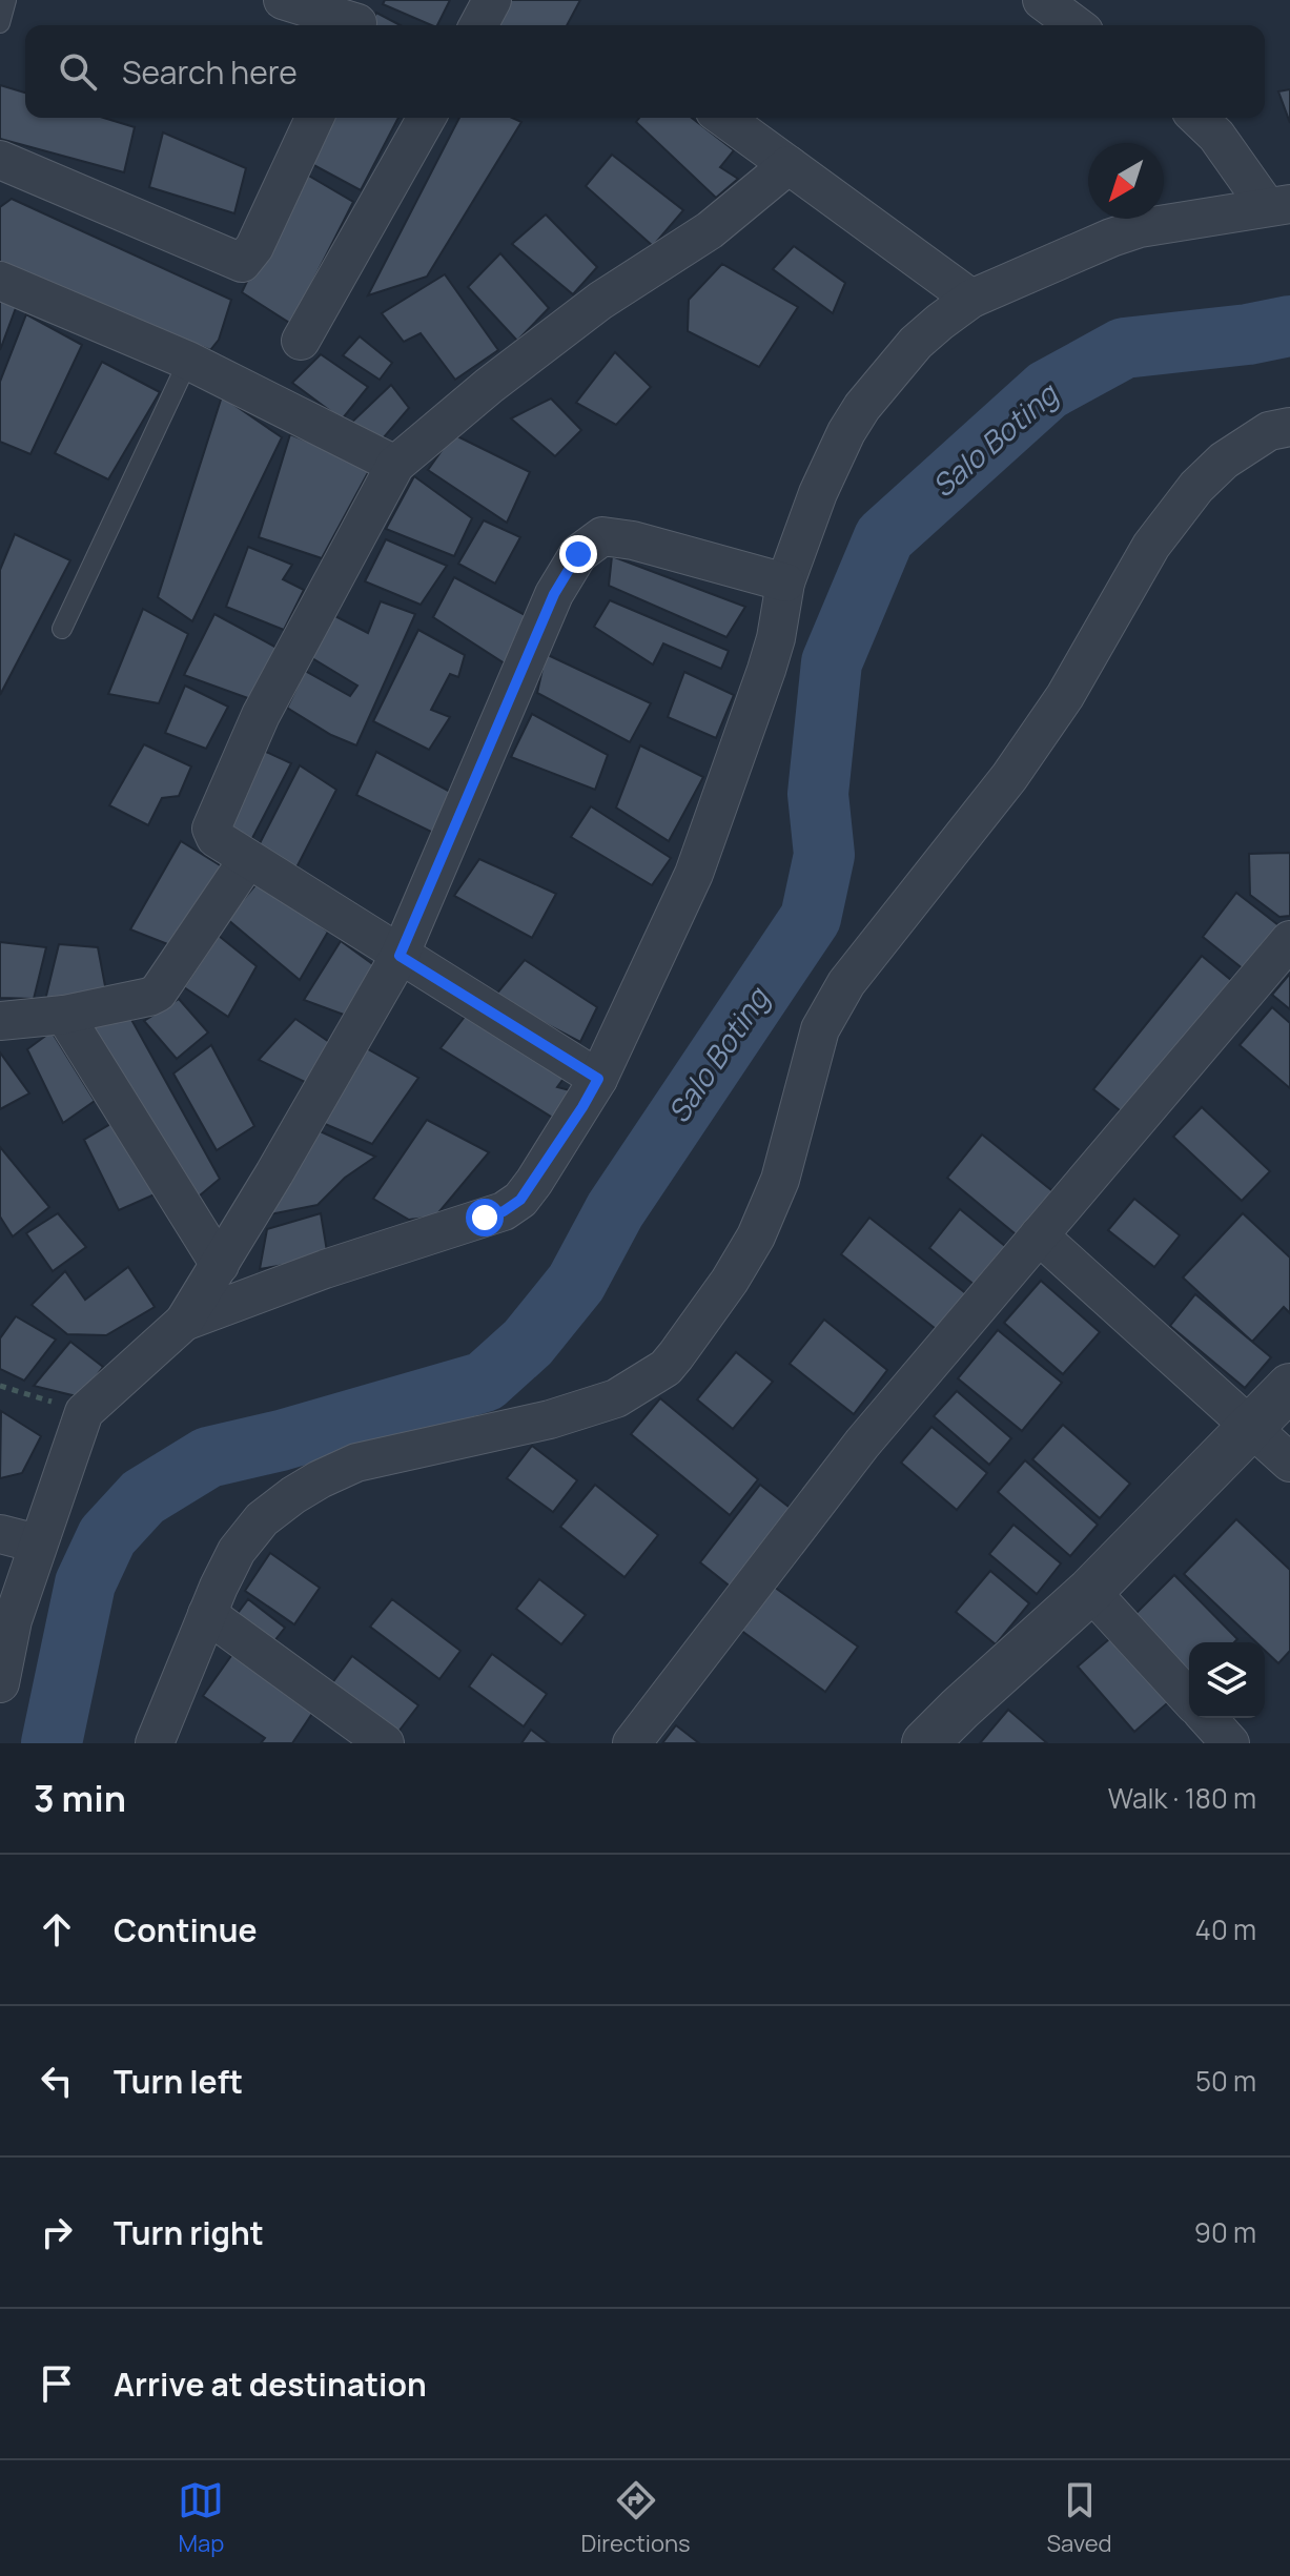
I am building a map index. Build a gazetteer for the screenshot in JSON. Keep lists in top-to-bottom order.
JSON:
{
  "water": ["Salo Boting"],
  "north": "bottom left",
  "page": {
    "search": "Search here",
    "heading": ["3 min", "Walk · 180 m"],
    "list": [
      ["Continue", "40 m"],
      ["Turn left", "50 m"],
      ["Turn right", "90 m"],
      "Arrive at destination"
    ],
    "nav": ["Map", "Directions", "Saved"]
  }
}
